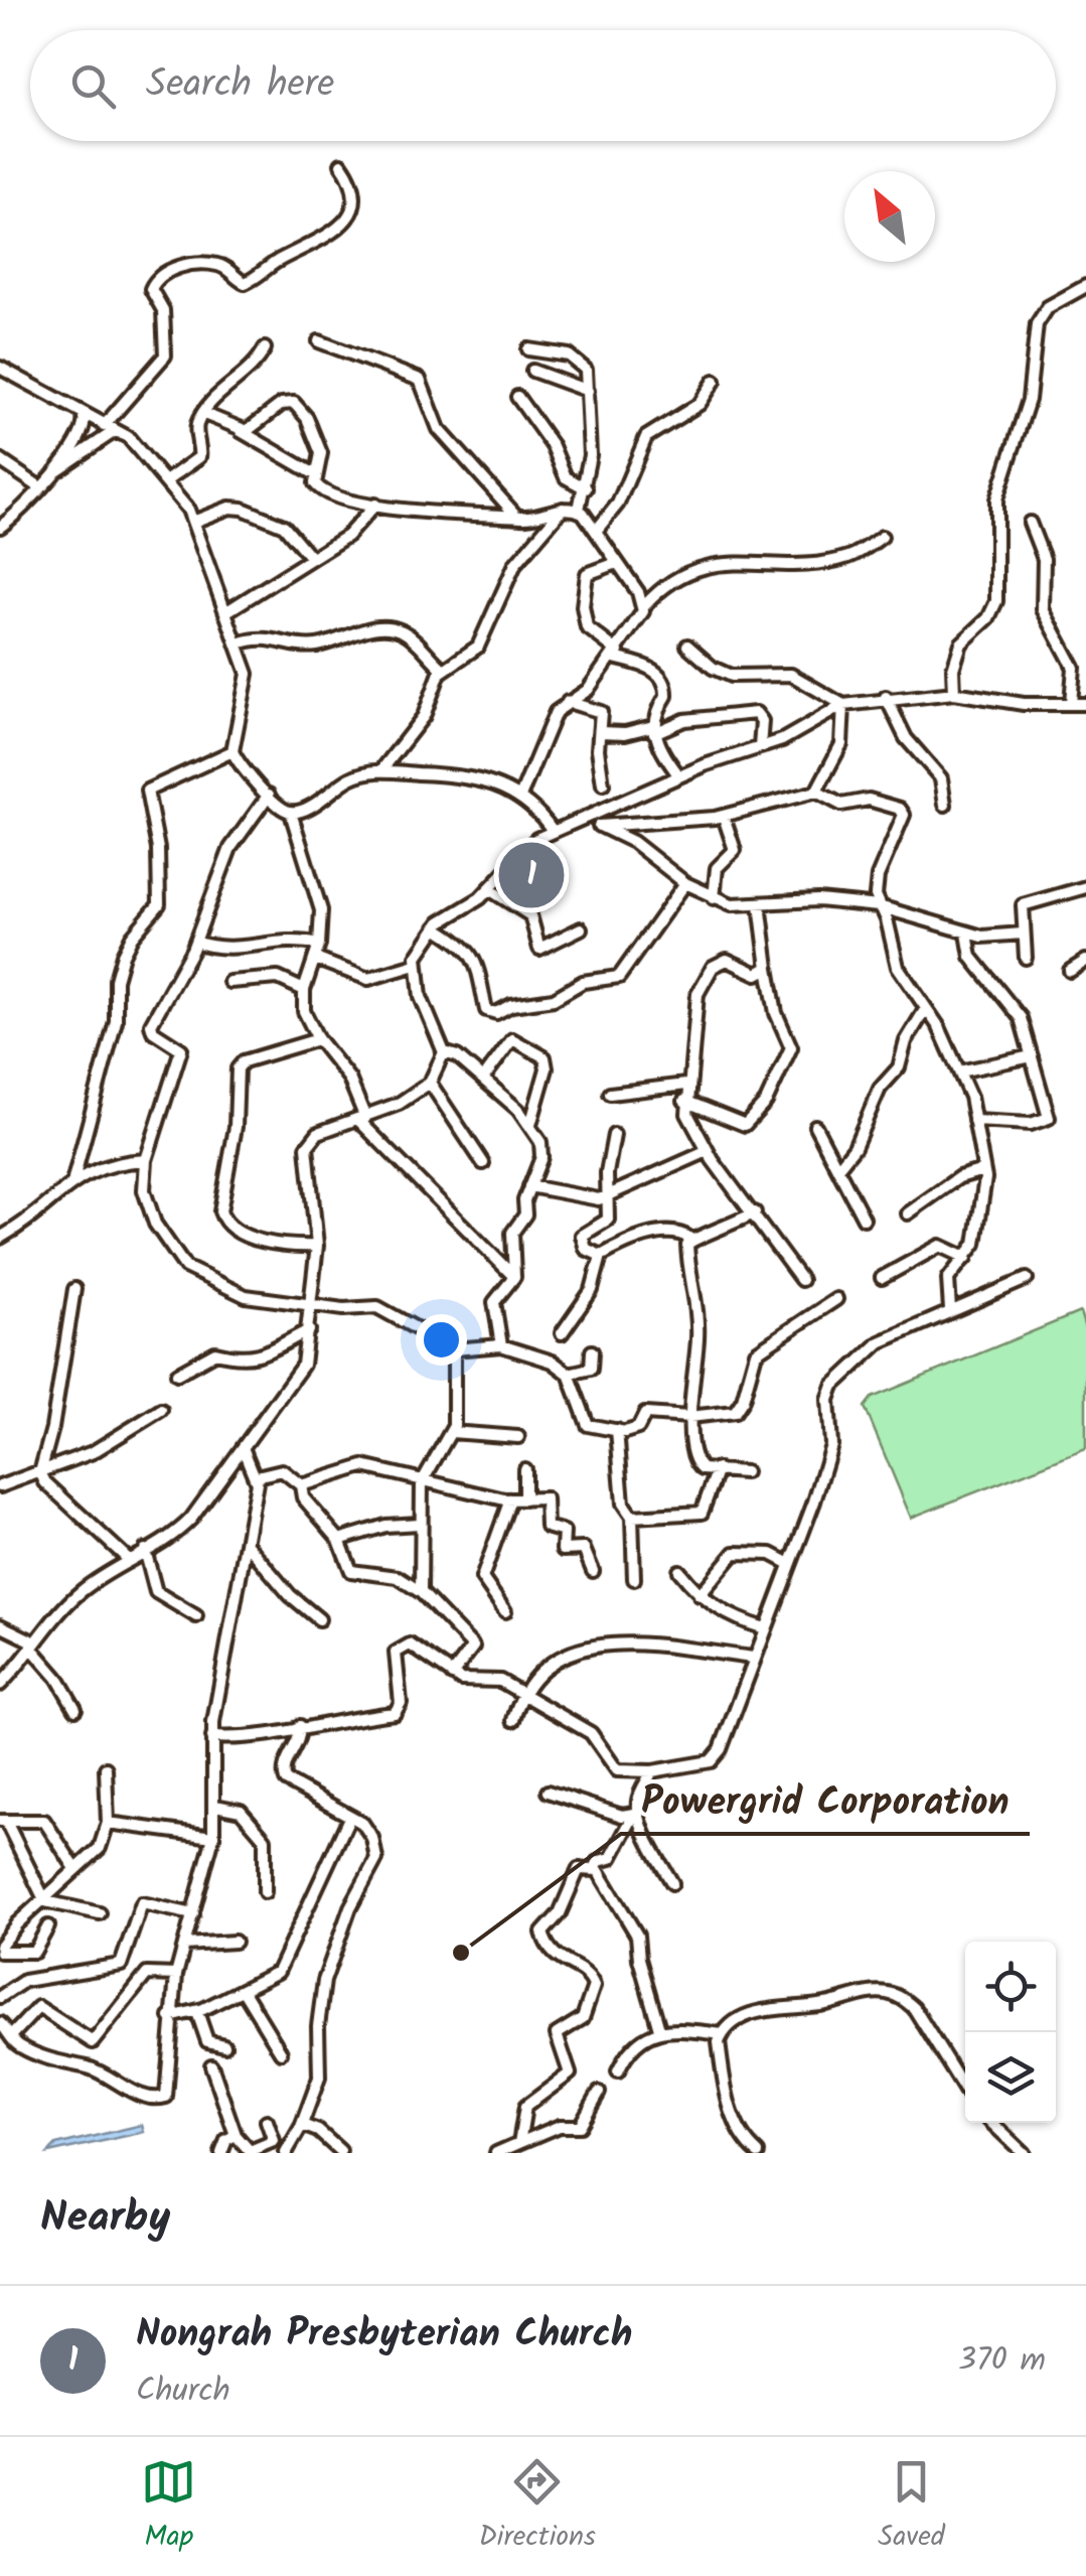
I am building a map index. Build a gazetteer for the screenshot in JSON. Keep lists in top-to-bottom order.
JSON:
{
  "places": ["Powergrid Corporation"],
  "north": "top left",
  "page": {
    "search": "Search here",
    "pins": "1",
    "heading": "Nearby",
    "list": [
      {
        "mark": "1",
        "name": "Nongrah Presbyterian Church",
        "note": "Church",
        "value": "370 m"
      }
    ],
    "nav": ["Map", "Directions", "Saved"]
  }
}
